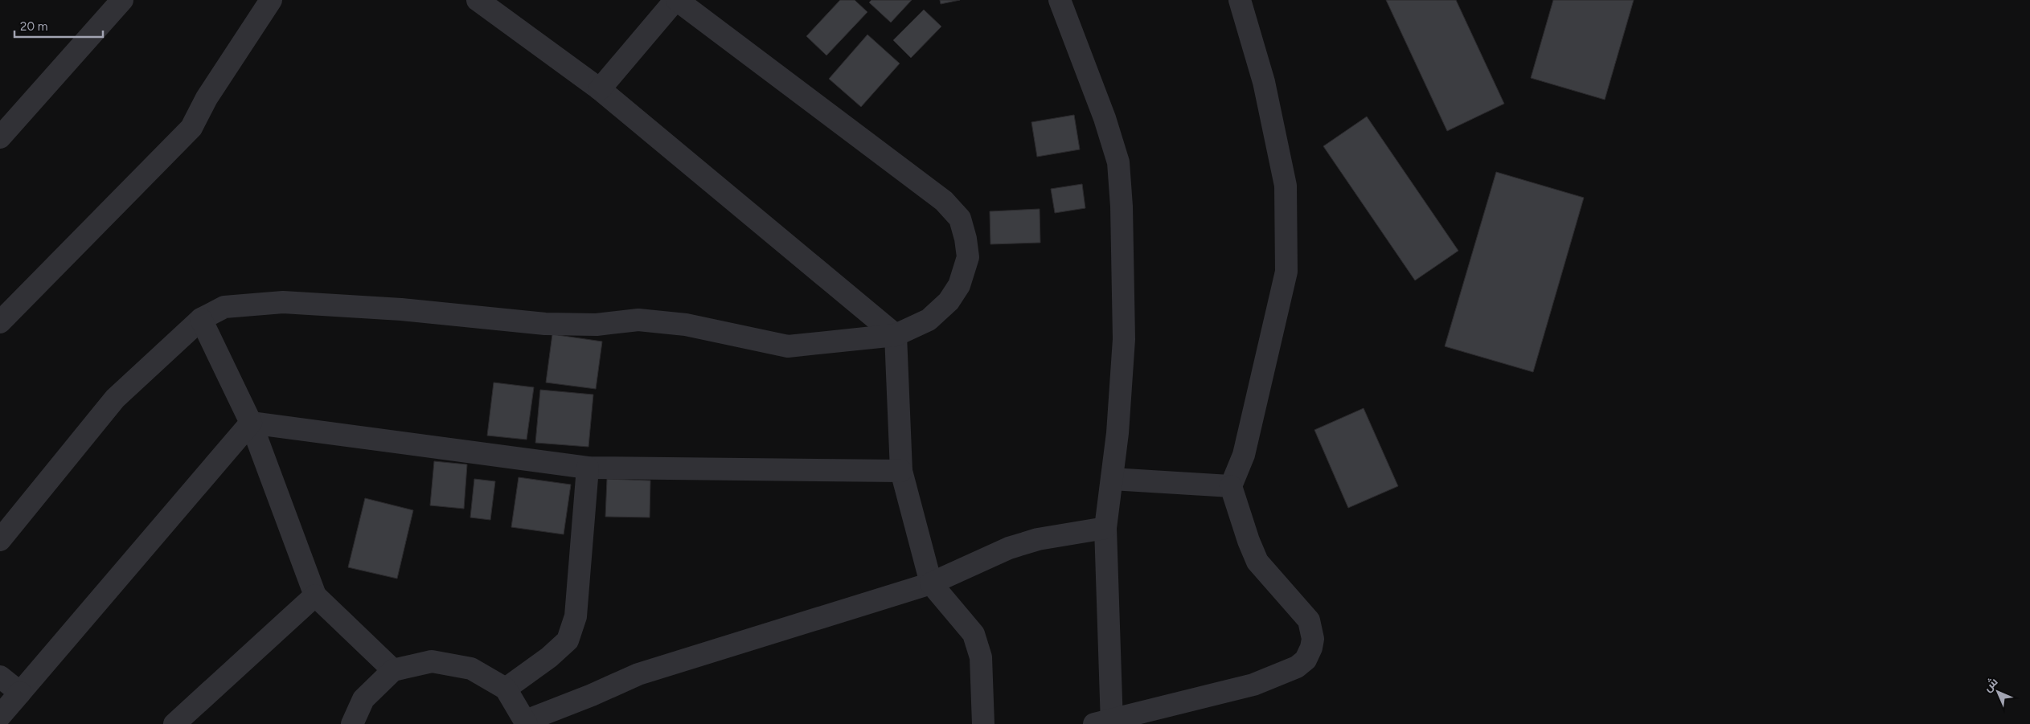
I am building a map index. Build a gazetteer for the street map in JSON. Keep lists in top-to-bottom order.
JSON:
{
  "scale_bar": "20 m",
  "north": "top left"
}
